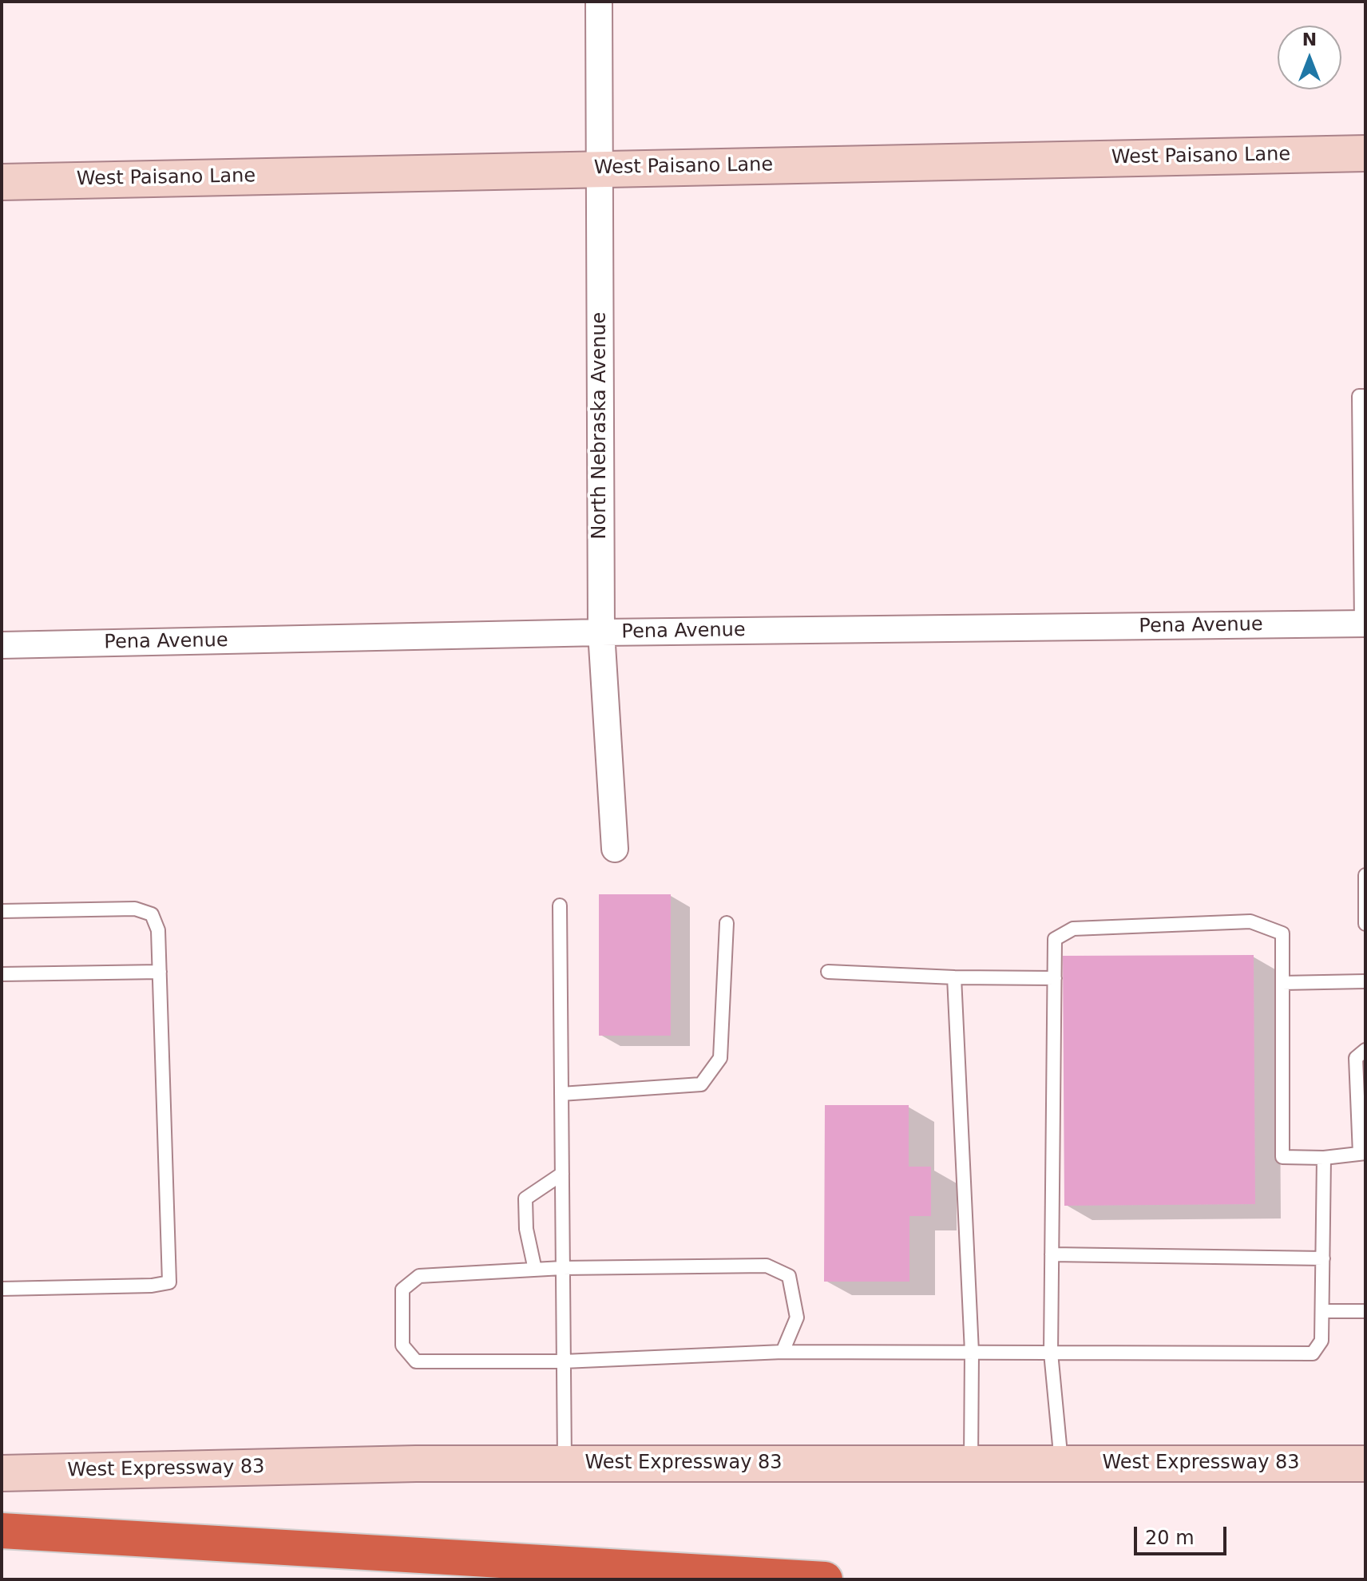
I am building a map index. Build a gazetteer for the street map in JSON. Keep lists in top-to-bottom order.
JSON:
{
  "streets": {
    "main road": ["West Paisano Lane", "West Expressway 83"],
    "street": ["North Nebraska Avenue", "Pena Avenue"]
  },
  "crossings": [
    ["West Paisano Lane", "North Nebraska Avenue"],
    ["North Nebraska Avenue", "Pena Avenue"]
  ],
  "scale_bar": "20 m",
  "north": "top"
}
